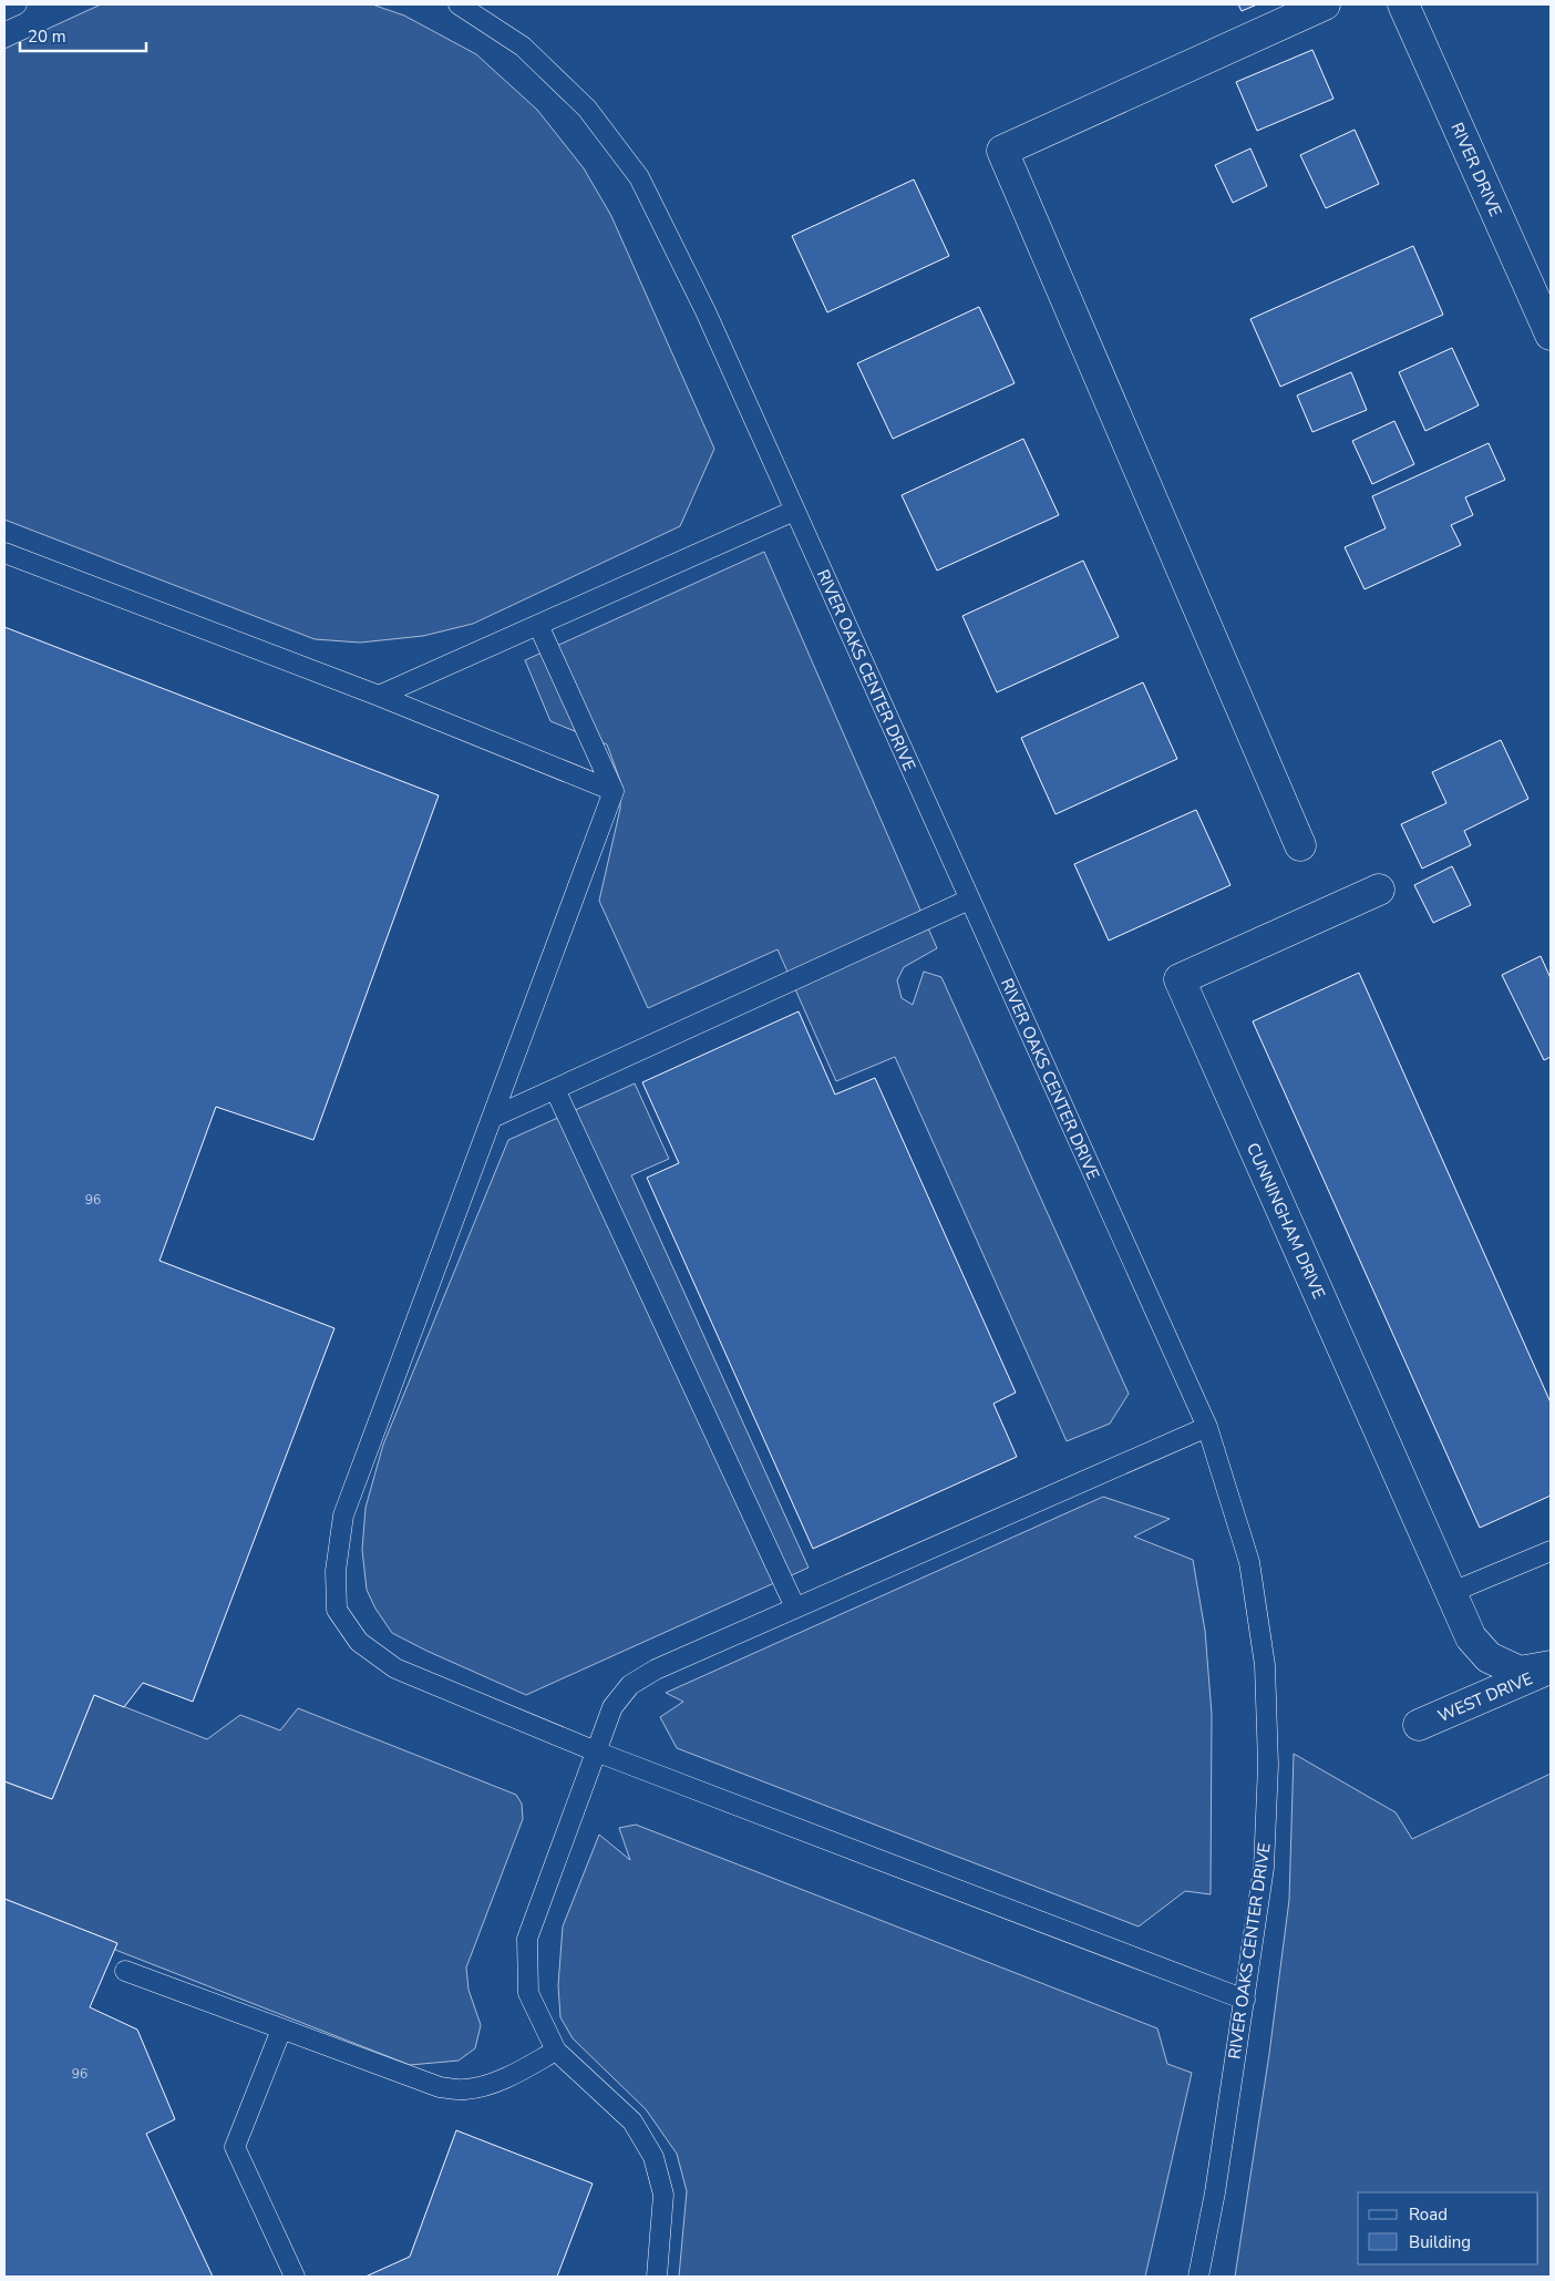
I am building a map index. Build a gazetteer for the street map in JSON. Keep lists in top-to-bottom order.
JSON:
{
  "streets": {
    "street": ["RIVER DRIVE", "CUNNINGHAM DRIVE", "WEST DRIVE"],
    "lane": ["RIVER OAKS CENTER DRIVE"]
  },
  "crossings": [
    ["CUNNINGHAM DRIVE", "WEST DRIVE"]
  ],
  "house_numbers": ["96", "96"],
  "legend": ["Road", "Building"],
  "scale_bar": "20 m"
}
